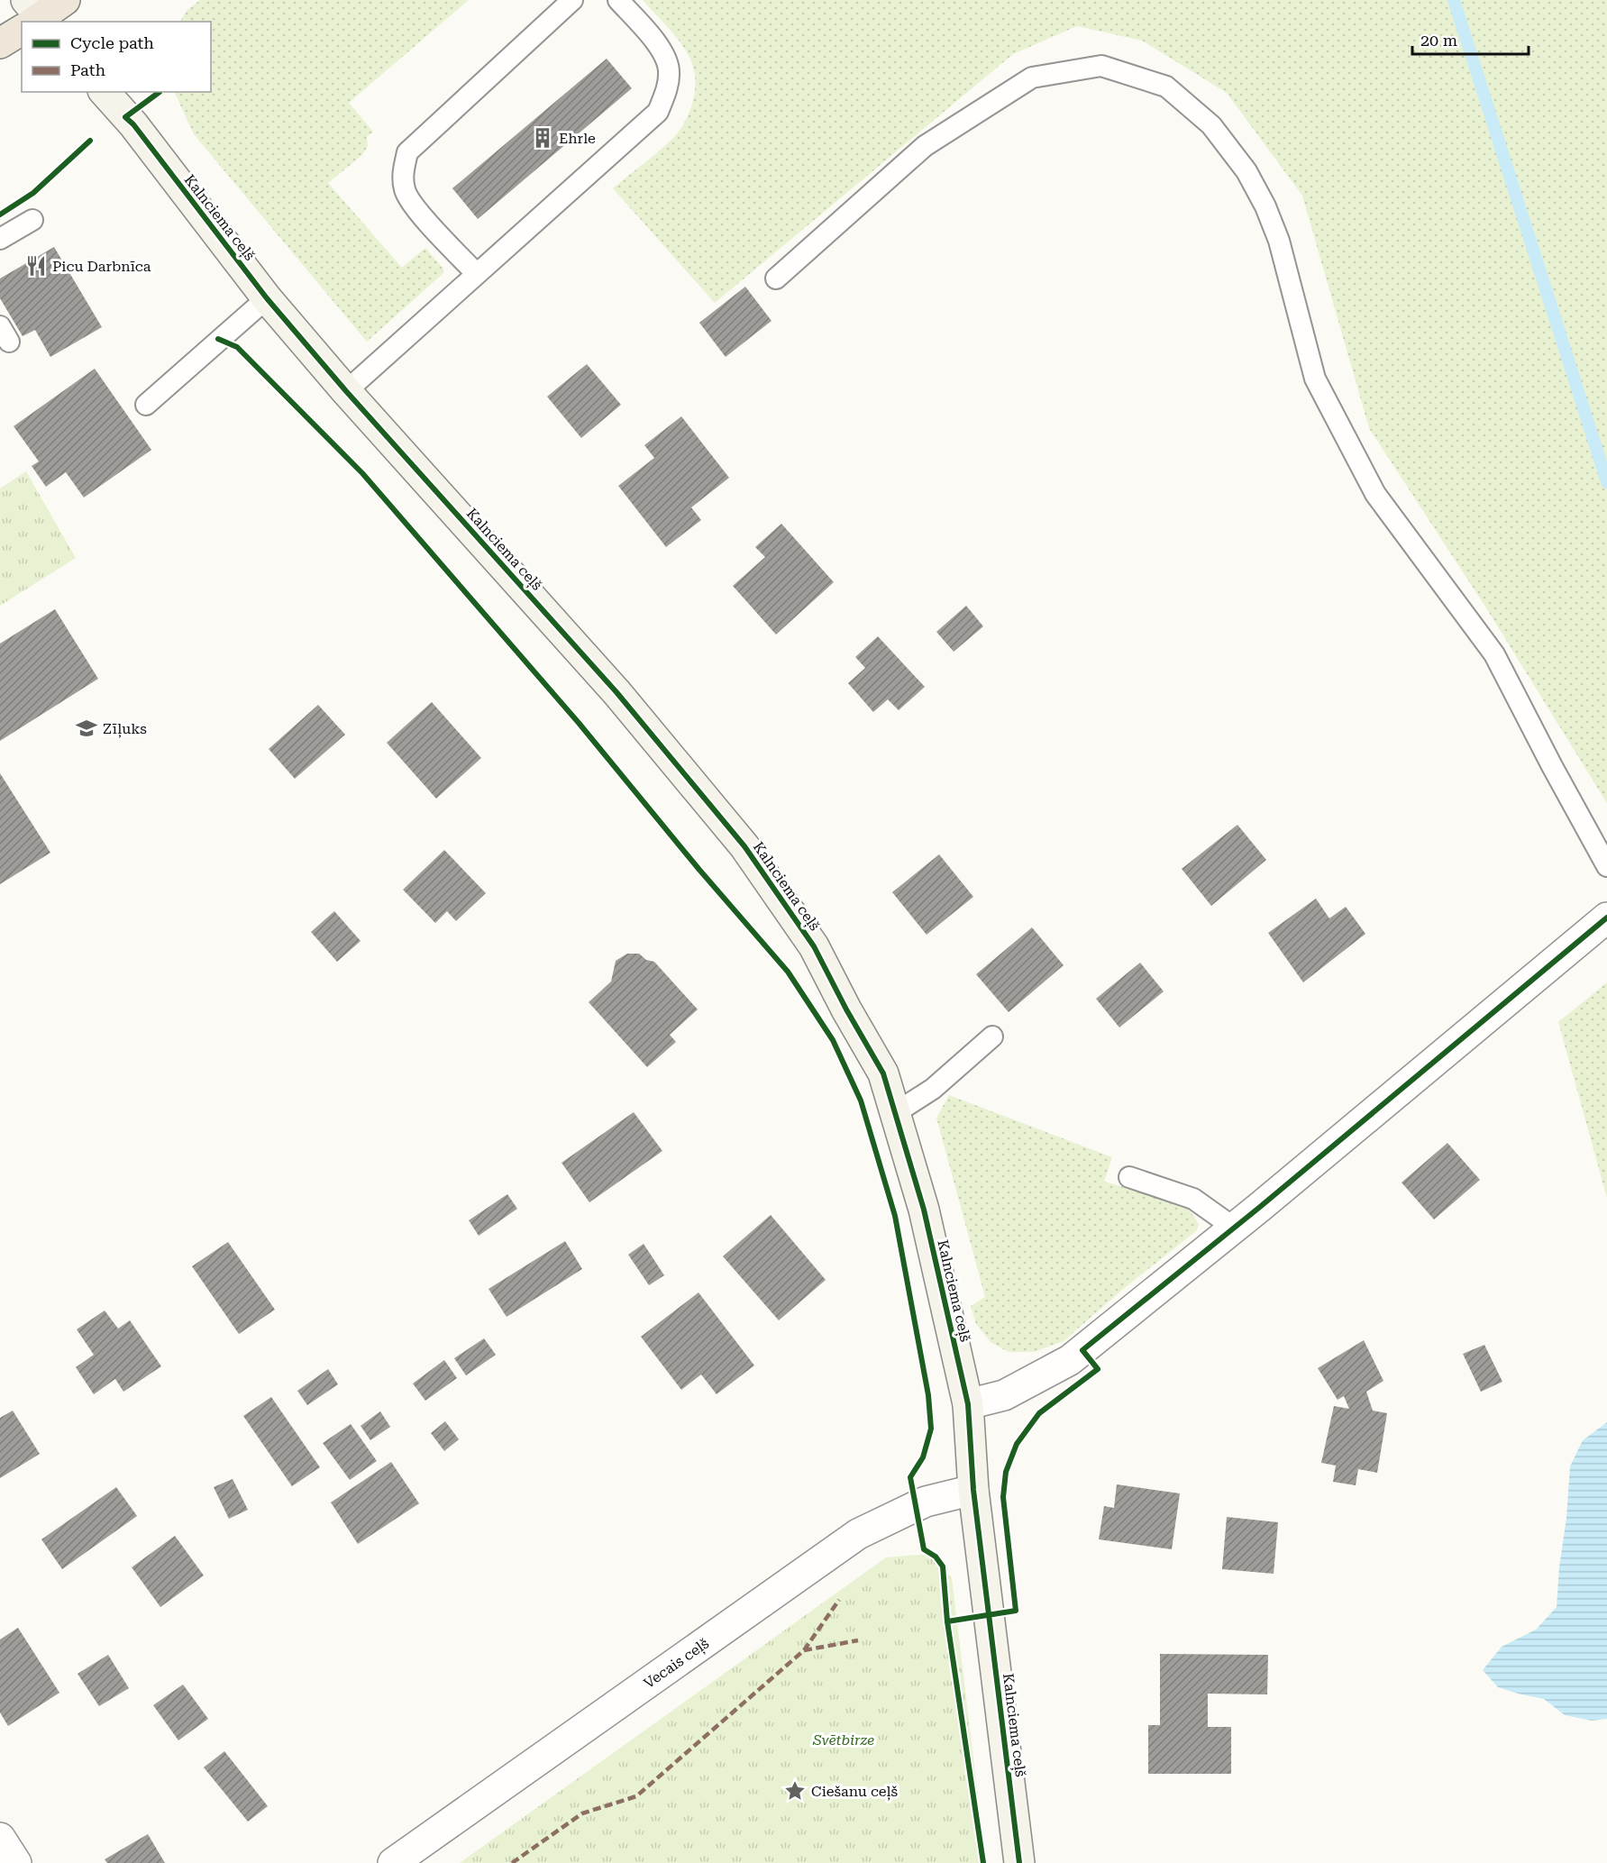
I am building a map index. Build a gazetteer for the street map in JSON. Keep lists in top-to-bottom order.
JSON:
{
  "streets": {
    "main road": ["Kalnciema ceļš"],
    "street": ["Vecais ceļš"]
  },
  "crossings": [
    ["Kalnciema ceļš", "Vecais ceļš"]
  ],
  "parks": ["Svētbirze"],
  "places": {
    "building": ["Ehrle"],
    "restaurant": ["Picu Darbnīca"],
    "school or university": ["Zīļuks"],
    "place": ["Ciešanu ceļš"]
  },
  "legend": ["Cycle path", "Path"],
  "scale_bar": "20 m"
}
